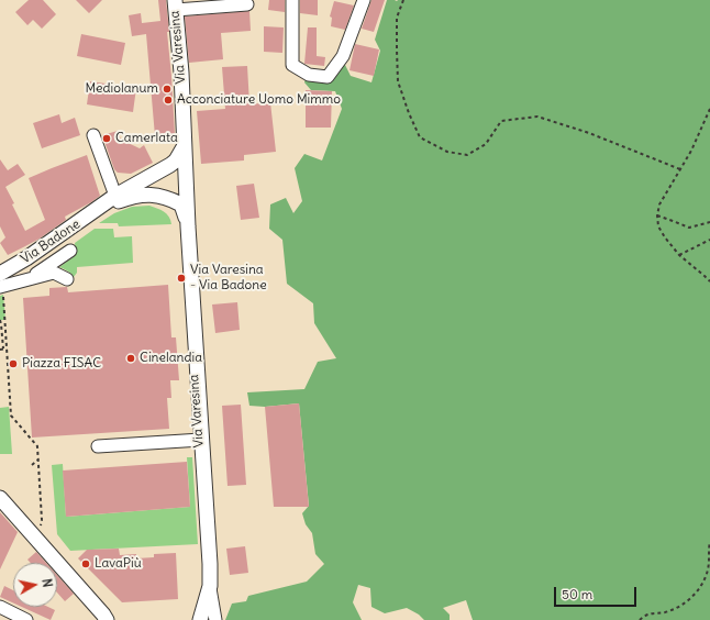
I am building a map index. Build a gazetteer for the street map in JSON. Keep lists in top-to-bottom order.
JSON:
{
  "streets": {
    "main road": ["Via Varesina", "Via Badone"]
  },
  "crossings": [
    ["Via Varesina", "Via Badone"]
  ],
  "places": [
    "Mediolanum",
    "Acconciature Uomo Mimmo",
    "Camerlata",
    "Via Varesina - Via Badone",
    "Cinelandia",
    "Piazza FISAC",
    "LavaPiù"
  ],
  "scale_bar": "50 m",
  "north": "right"
}
